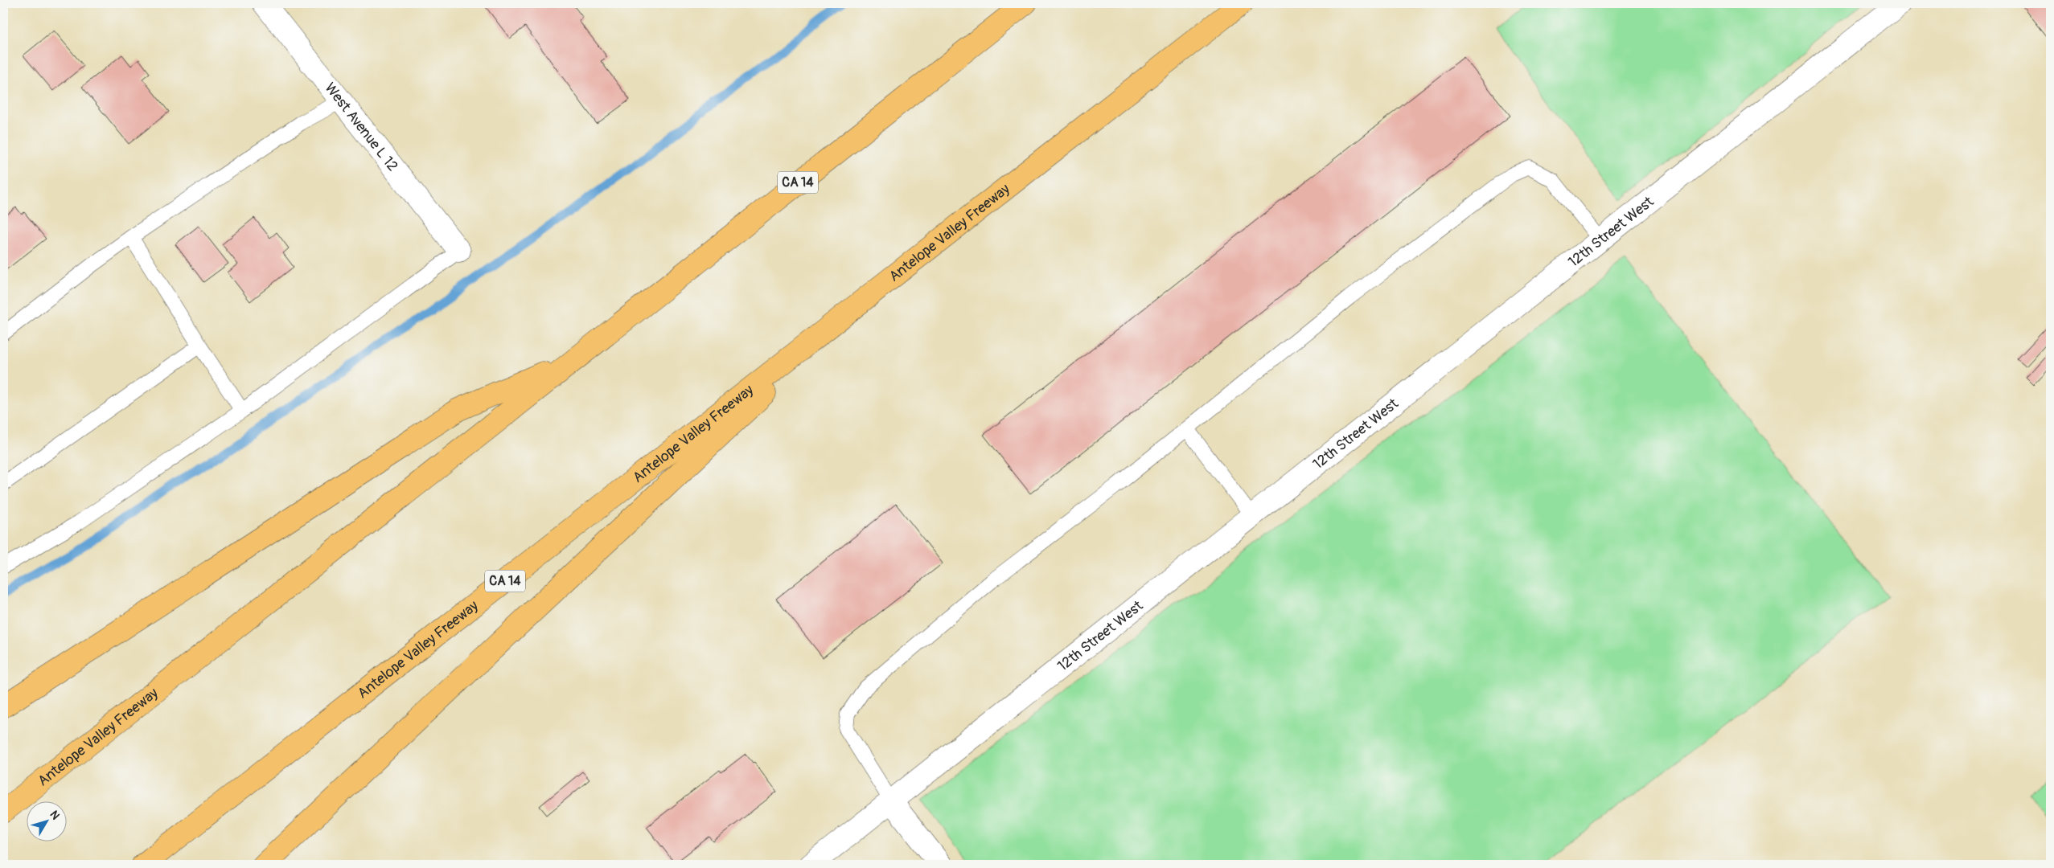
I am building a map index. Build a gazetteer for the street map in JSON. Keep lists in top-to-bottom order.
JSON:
{
  "streets": {
    "highway": ["CA 14", "Antelope Valley Freeway"],
    "street": ["West Avenue L 12", "12th Street West"]
  },
  "north": "top right"
}
